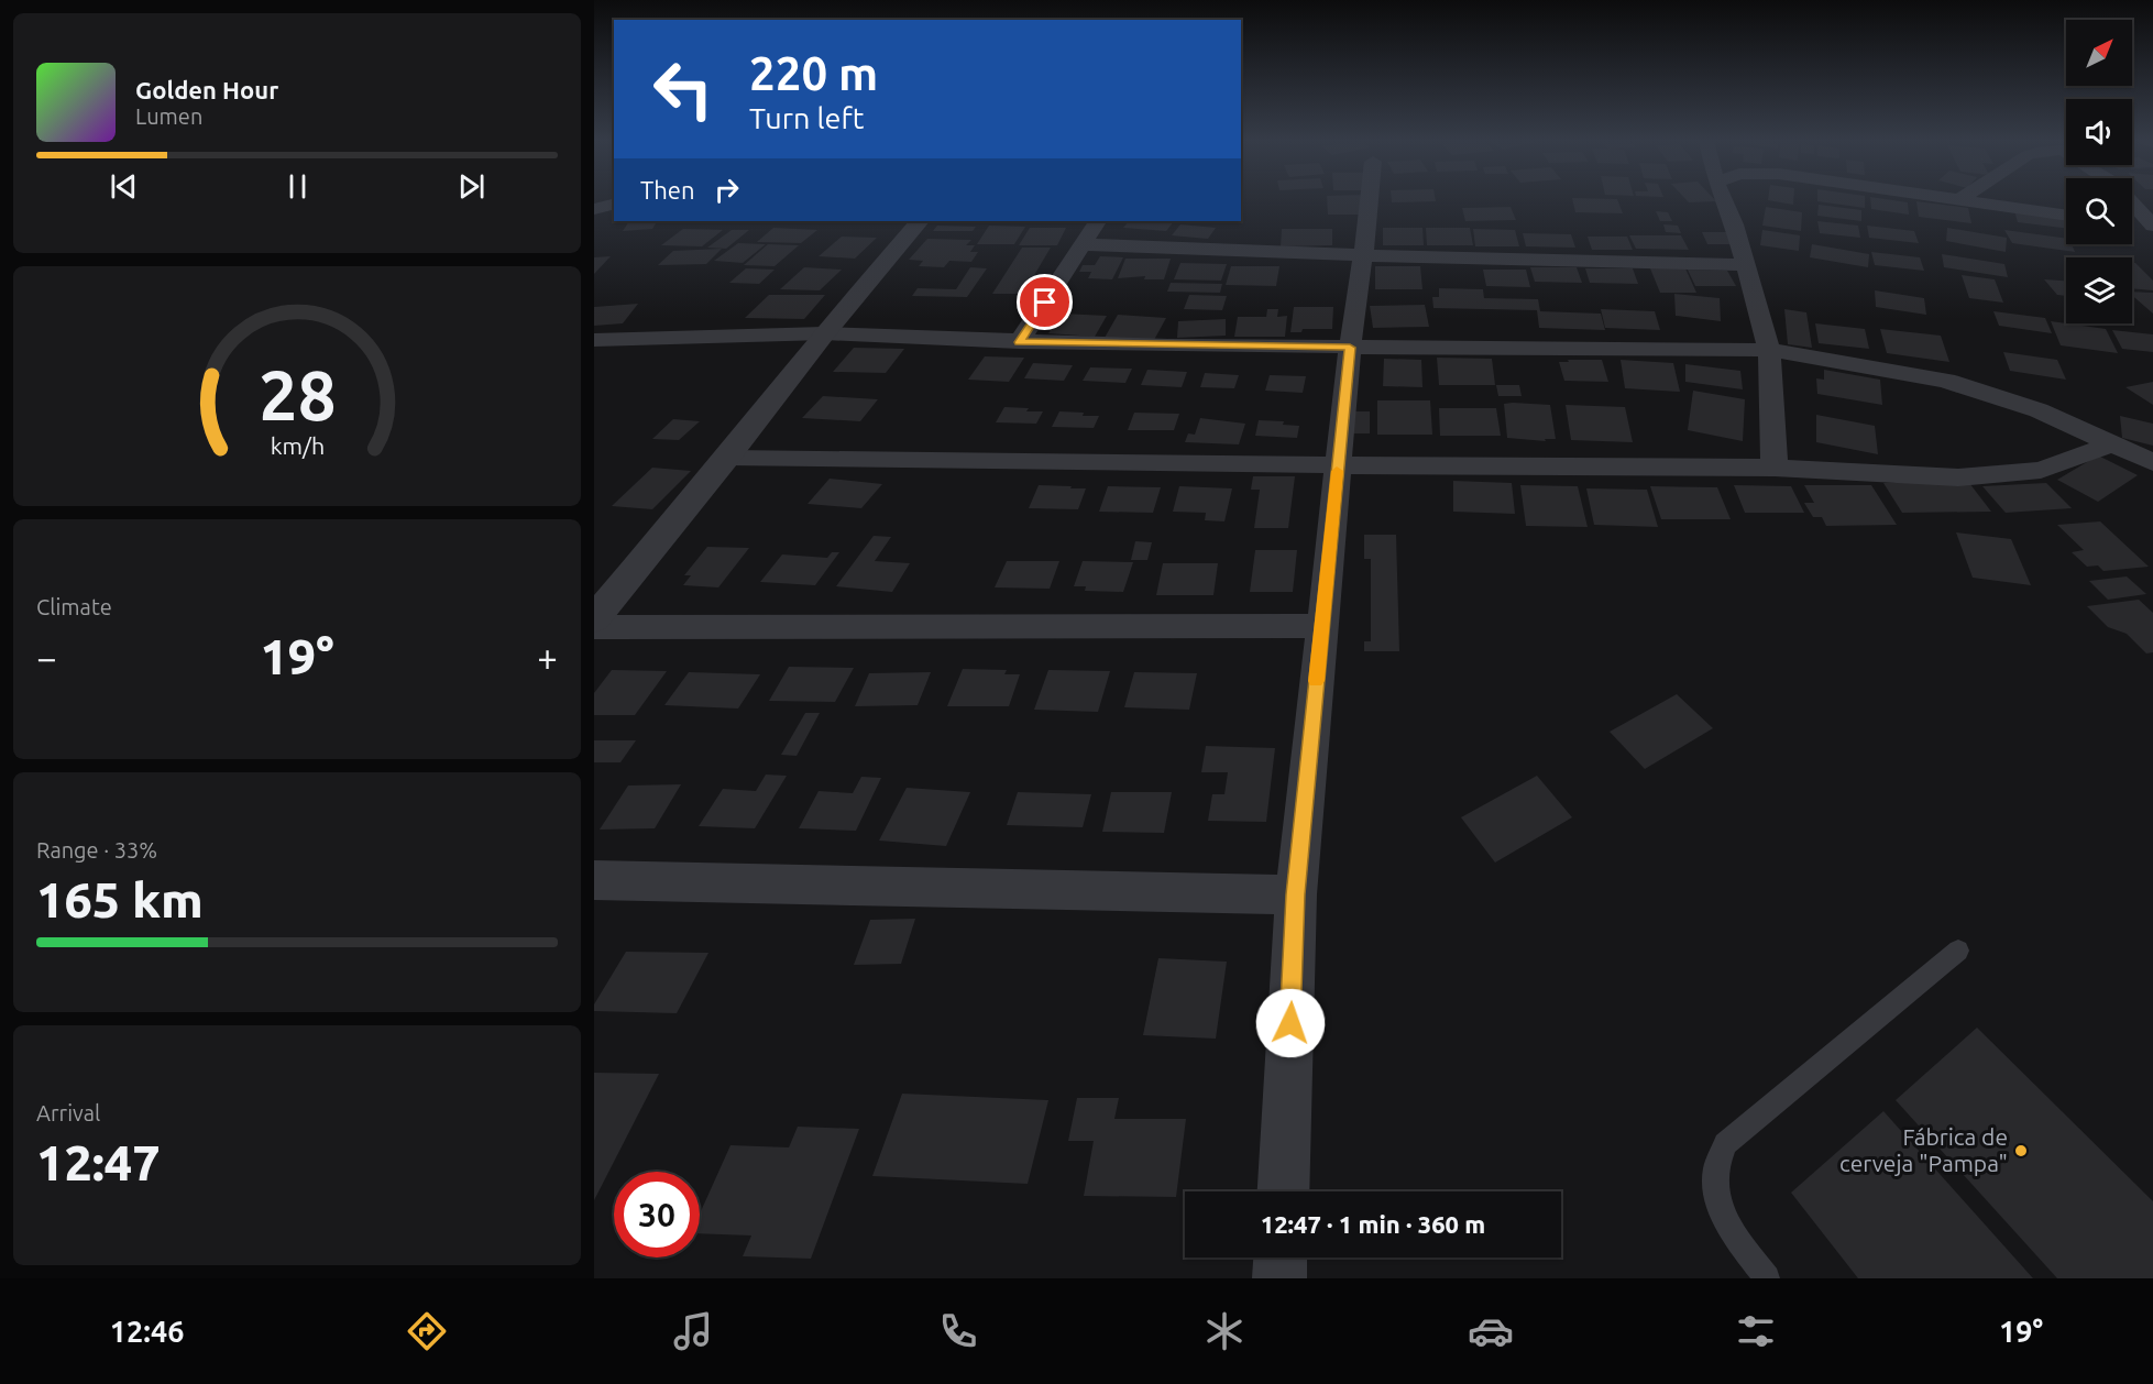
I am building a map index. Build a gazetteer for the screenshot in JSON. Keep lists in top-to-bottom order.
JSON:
{
  "places": ["Fábrica de cerveja \"Pampa\""],
  "north": "top right",
  "page": {
    "turn": ["220 m", "Turn left"],
    "song": ["Golden Hour", "Lumen"],
    "then": "Then",
    "tile": [
      "Climate",
      ["Range · 33%", "165 km"],
      ["Arrival", "12:47"]
    ],
    "heat": ["−", "19°", "+"],
    "limit": "30",
    "trip": "12:47 · 1 min · 360 m",
    "tabs": ["12:46", "19°"],
    "gauge": ["28", "km/h"]
  }
}
